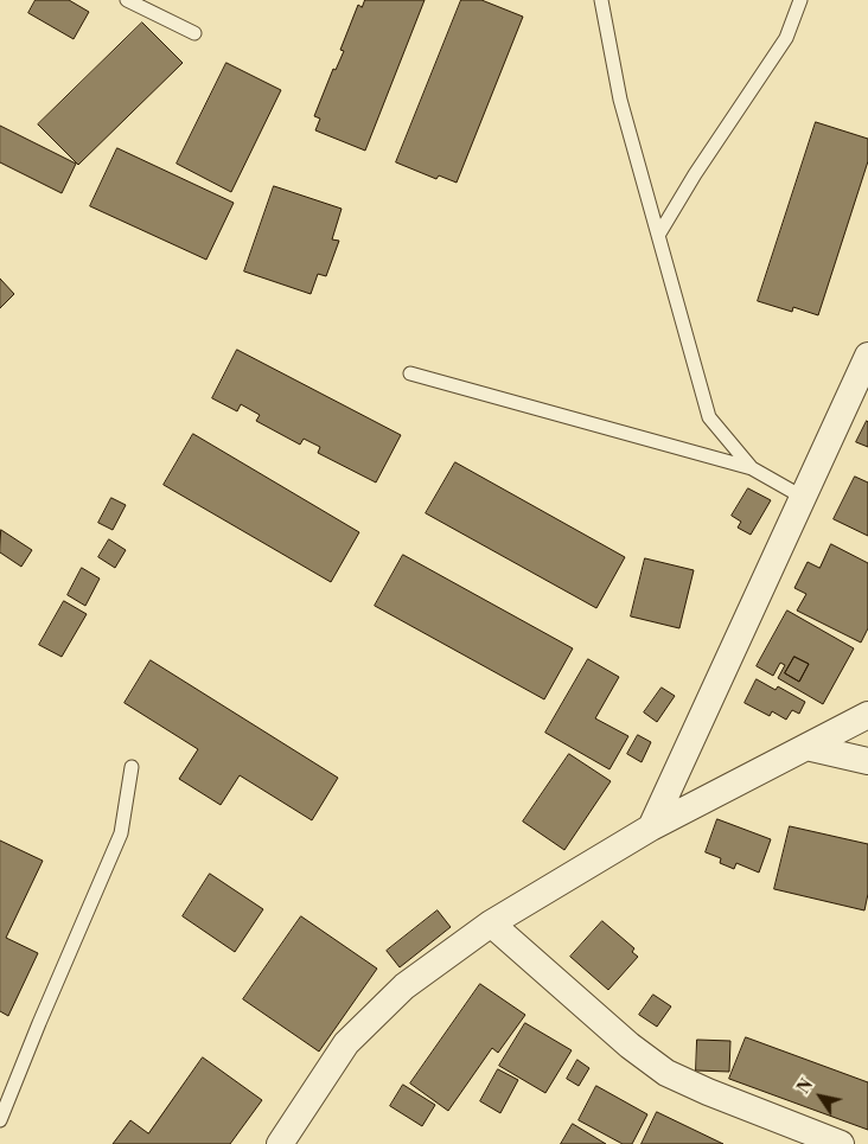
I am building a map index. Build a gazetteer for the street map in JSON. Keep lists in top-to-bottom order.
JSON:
{
  "north": "top left"
}
